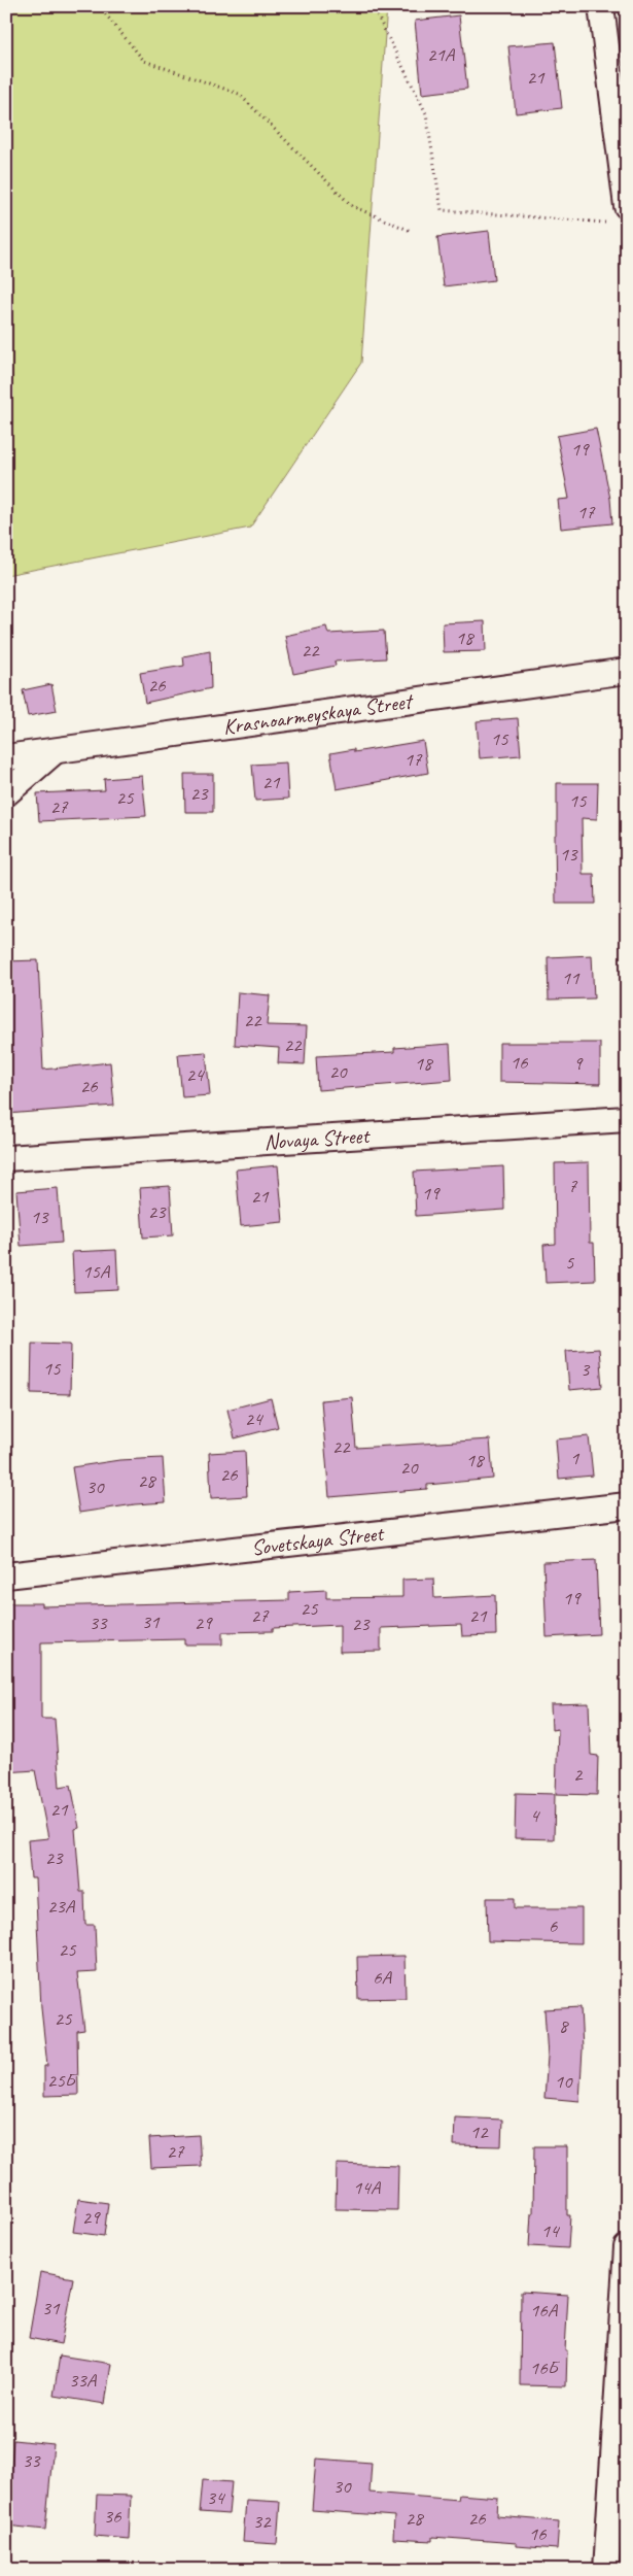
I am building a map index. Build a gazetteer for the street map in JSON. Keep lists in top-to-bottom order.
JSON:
{
  "streets": {
    "street": ["Krasnoarmeyskaya Street", "Novaya Street", "Sovetskaya Street"]
  },
  "house_numbers": [
    "21А",
    "21",
    "19",
    "17",
    "18",
    "22",
    "26",
    "15",
    "17",
    "21",
    "23",
    "25",
    "15",
    "27",
    "13",
    "11",
    "22",
    "22",
    "16",
    "18",
    "9",
    "20",
    "24",
    "26",
    "7",
    "19",
    "21",
    "23",
    "13",
    "5",
    "15А",
    "15",
    "3",
    "24",
    "22",
    "1",
    "18",
    "20",
    "26",
    "28",
    "30",
    "19",
    "25",
    "27",
    "21",
    "31",
    "33",
    "29",
    "23",
    "2",
    "21",
    "4",
    "23",
    "23А",
    "6",
    "25",
    "6А",
    "25",
    "8",
    "25Б",
    "10",
    "12",
    "27",
    "14А",
    "29",
    "14",
    "31",
    "16А",
    "16Б",
    "33А",
    "33",
    "30",
    "34",
    "36",
    "28",
    "26",
    "32",
    "16"
  ]
}
